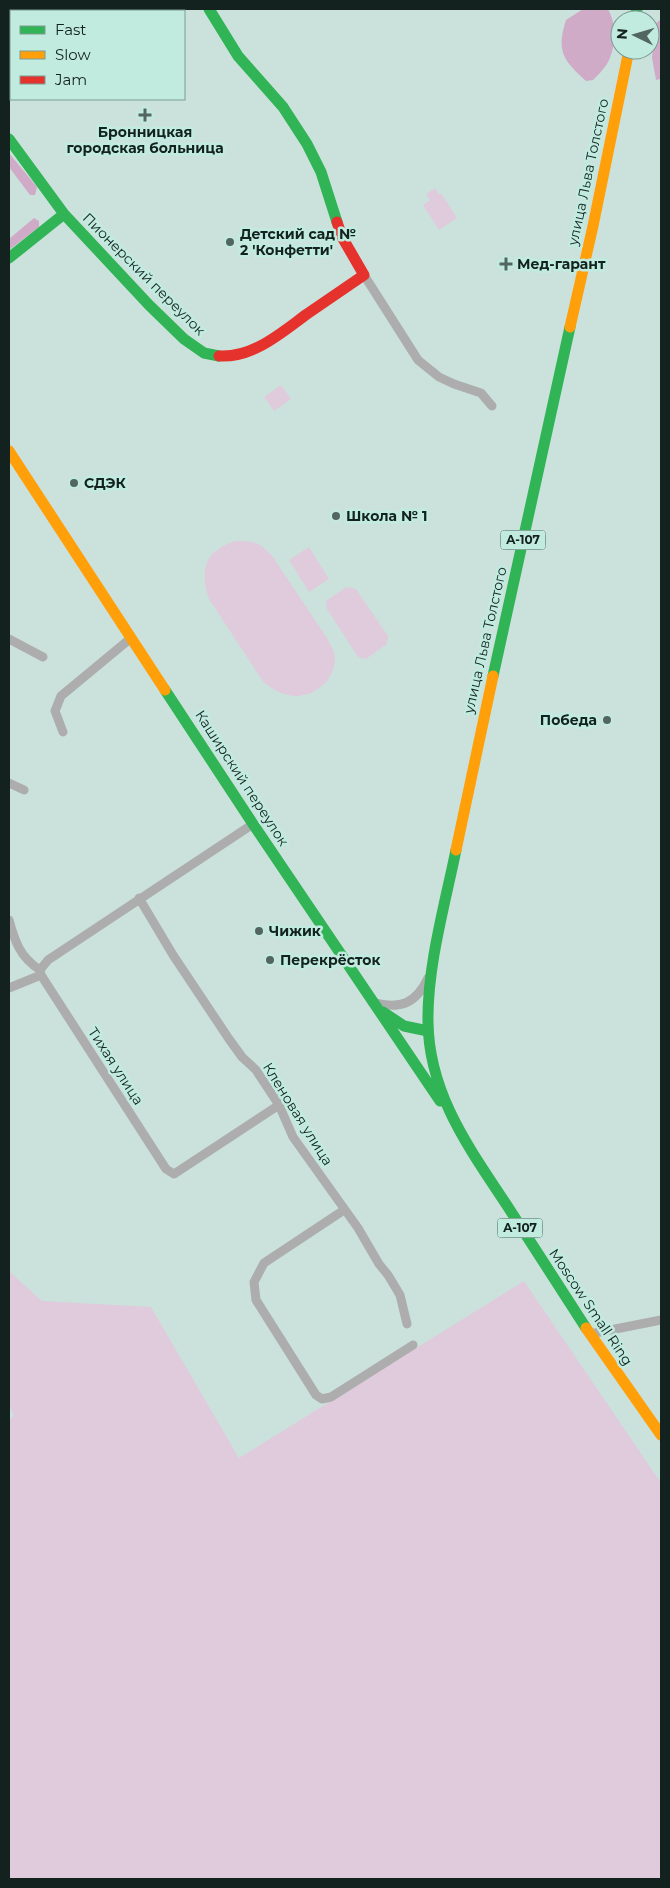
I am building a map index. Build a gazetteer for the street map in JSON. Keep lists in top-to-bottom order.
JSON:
{
  "streets": {
    "main road": [
      "улица Льва Толстого",
      "Пионерский переулок",
      "А-107",
      "Каширский переулок",
      "Moscow Small Ring"
    ],
    "street": ["Тихая улица", "Кленовая улица"]
  },
  "crossings": [
    ["улица Льва Толстого", "Каширский переулок"],
    ["улица Льва Толстого", "Moscow Small Ring"],
    ["Каширский переулок", "Moscow Small Ring"],
    ["Тихая улица", "Кленовая улица"]
  ],
  "places": {
    "health": ["Бронницкая городская больница", "Мед-гарант"],
    "other": [
      "Детский сад № 2 'Конфетти'",
      "СДЭК",
      "Школа № 1",
      "Победа",
      "Чижик",
      "Перекрёсток"
    ]
  },
  "legend": ["Fast", "Slow", "Jam"],
  "north": "left"
}
